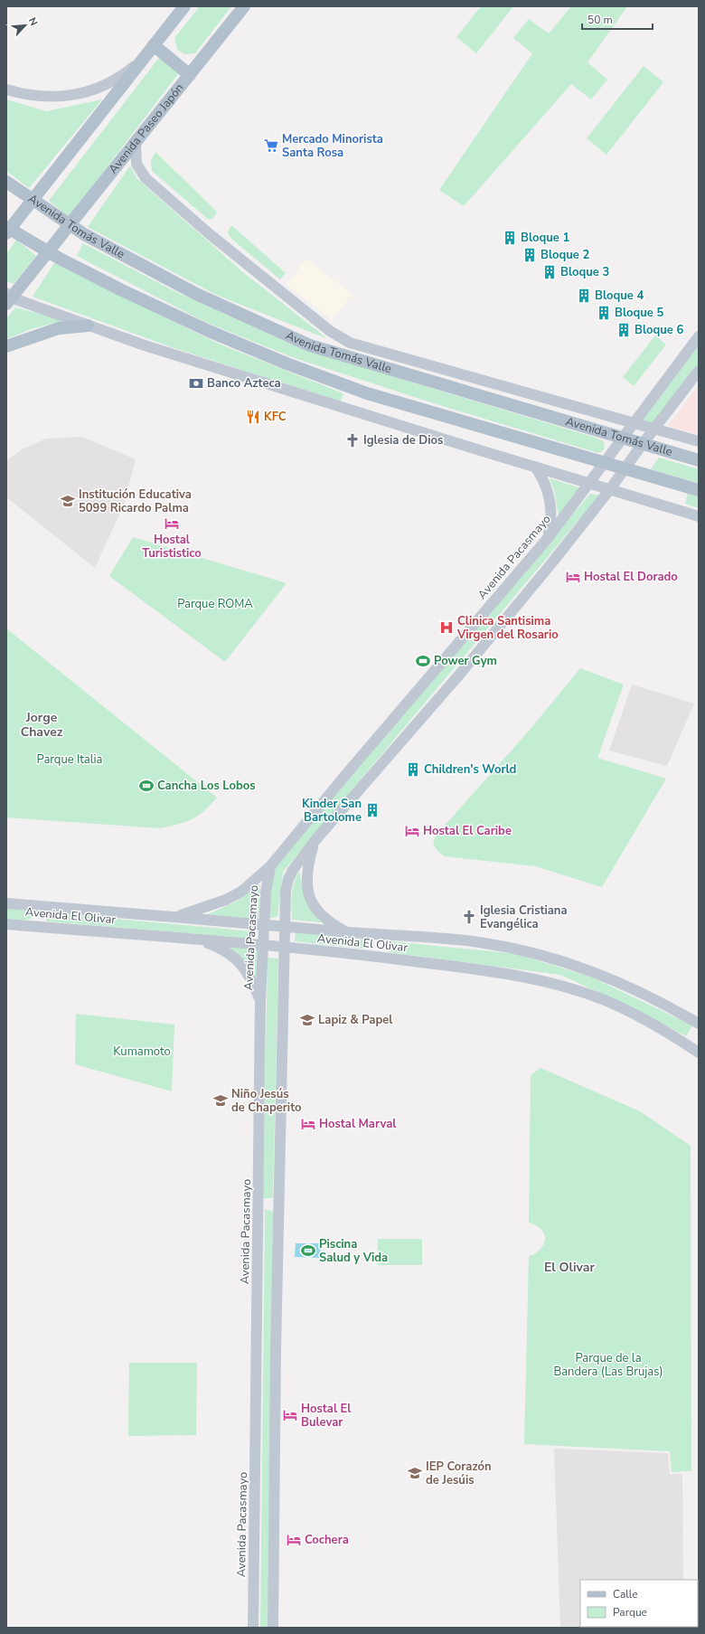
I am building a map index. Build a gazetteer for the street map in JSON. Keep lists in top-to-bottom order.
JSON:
{
  "streets": {
    "main road": [
      "Avenida Paseo Japón",
      "Avenida Tomás Valle",
      "Avenida Pacasmayo",
      "Avenida El Olivar"
    ]
  },
  "crossings": [
    ["Avenida Paseo Japón", "Avenida Tomás Valle"],
    ["Avenida Tomás Valle", "Avenida Pacasmayo"],
    ["Avenida Pacasmayo", "Avenida El Olivar"]
  ],
  "districts": ["Jorge Chavez", "El Olivar"],
  "parks": [
    "Parque ROMA",
    "Parque Italia",
    "Kumamoto",
    "Parque de la Bandera (Las Brujas)"
  ],
  "places": {
    "supermarket": ["Mercado Minorista Santa Rosa"],
    "building": [
      "Bloque 1",
      "Bloque 2",
      "Bloque 3",
      "Bloque 4",
      "Bloque 5",
      "Bloque 6",
      "Children's World",
      "Kinder San Bartolome"
    ],
    "bank": ["Banco Azteca"],
    "restaurant": ["KFC"],
    "church": ["Iglesia de Dios", "Iglesia Cristiana Evangélica"],
    "school or university": [
      "Institución Educativa 5099 Ricardo Palma",
      "Lapiz & Papel",
      "Niño Jesús de Chaperito",
      "IEP Corazón de Jesúis"
    ],
    "hotel": [
      "Hostal Turististico",
      "Hostal El Dorado",
      "Hostal El Caribe",
      "Hostal Marval",
      "Hostal El Bulevar",
      "Cochera"
    ],
    "hospital": ["Clinica Santisima Virgen del Rosario"],
    "sports": ["Power Gym", "Cancha Los Lobos", "Piscina Salud y Vida"]
  },
  "legend": ["Calle", "Parque"],
  "scale_bar": "50 m",
  "north": "top right"
}
